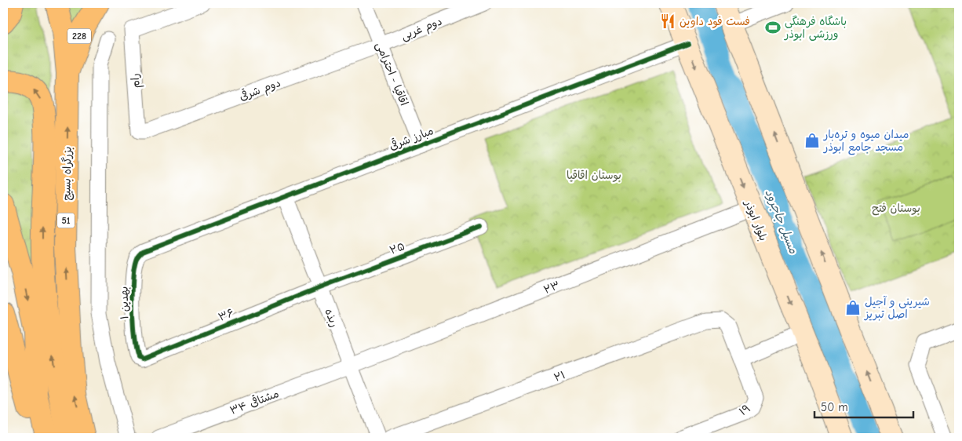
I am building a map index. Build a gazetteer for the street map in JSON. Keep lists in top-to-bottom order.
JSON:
{
  "streets": {
    "main road": [
      "228",
      "بزرگراه بسیج",
      "51",
      "بلوار ابوذر"
    ],
    "street": [
      "دوم غربی",
      "اقاقیا - احترامی",
      "رام",
      "دوم شرقی",
      "مبارز شرقی",
      "۲۵",
      "۲۳",
      "بهدین ۱",
      "۳۶",
      "ربذه",
      "۲۱",
      "۳۴ مشتاقی",
      "۱۹"
    ]
  },
  "crossings": [
    ["دوم غربی", "اقاقیا - احترامی"],
    ["دوم غربی", "دوم شرقی"],
    ["228", "بزرگراه بسیج"],
    ["اقاقیا - احترامی", "دوم شرقی"],
    ["اقاقیا - احترامی", "مبارز شرقی"],
    ["رام", "دوم شرقی"],
    ["مبارز شرقی", "بلوار ابوذر"],
    ["مبارز شرقی", "بهدین ۱"],
    ["مبارز شرقی", "ربذه"],
    ["بلوار ابوذر", "۲۳"],
    ["۲۵", "۳۶"],
    ["۲۵", "ربذه"],
    ["۲۳", "ربذه"],
    ["۲۳", "۳۴ مشتاقی"],
    ["بهدین ۱", "۳۶"],
    ["۳۶", "ربذه"],
    ["ربذه", "۳۴ مشتاقی"],
    ["۲۱", "۱۹"]
  ],
  "water": ["مسیل جاجرود"],
  "parks": ["بوستان اقاقیا", "بوستان فتح"],
  "places": {
    "restaurant": ["فست فود داوین"],
    "sports": ["باشگاه فرهنگی ورزشی ابوذر"],
    "shop": ["میدان میوه و تره‌بار مسجد جامع ابوذر", "شیرینی و آجیل اصل تبریز"]
  },
  "scale_bar": "50 m"
}
